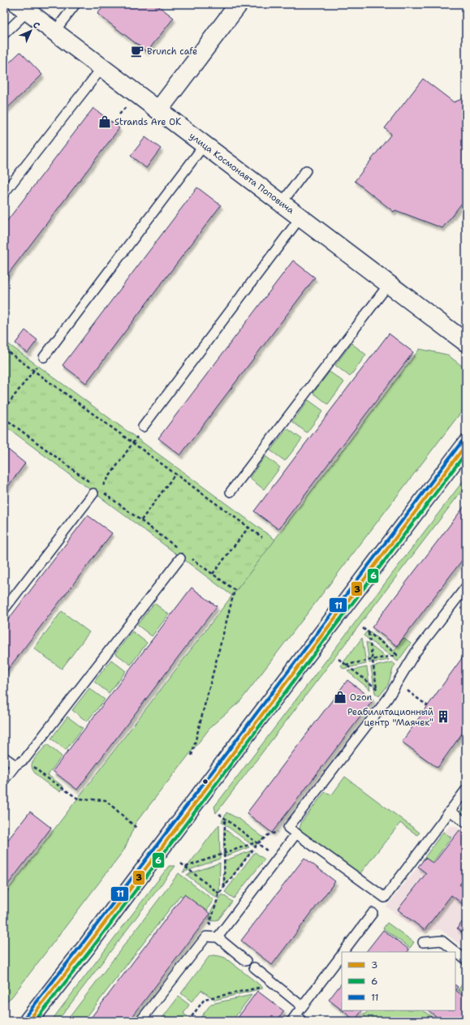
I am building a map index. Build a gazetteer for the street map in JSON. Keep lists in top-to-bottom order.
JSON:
{
  "streets": {
    "main road": ["улица Космонавта Поповича"]
  },
  "places": {
    "cafe": ["Brunch cafe"],
    "shop": ["Strands Are OK", "Ozon"],
    "building": ["Реабилитационный центр \"Маячек\""]
  },
  "lines": ["transit line 11", "transit line 3", "transit line 6"],
  "legend": ["3", "6", "11"],
  "north": "top right"
}
